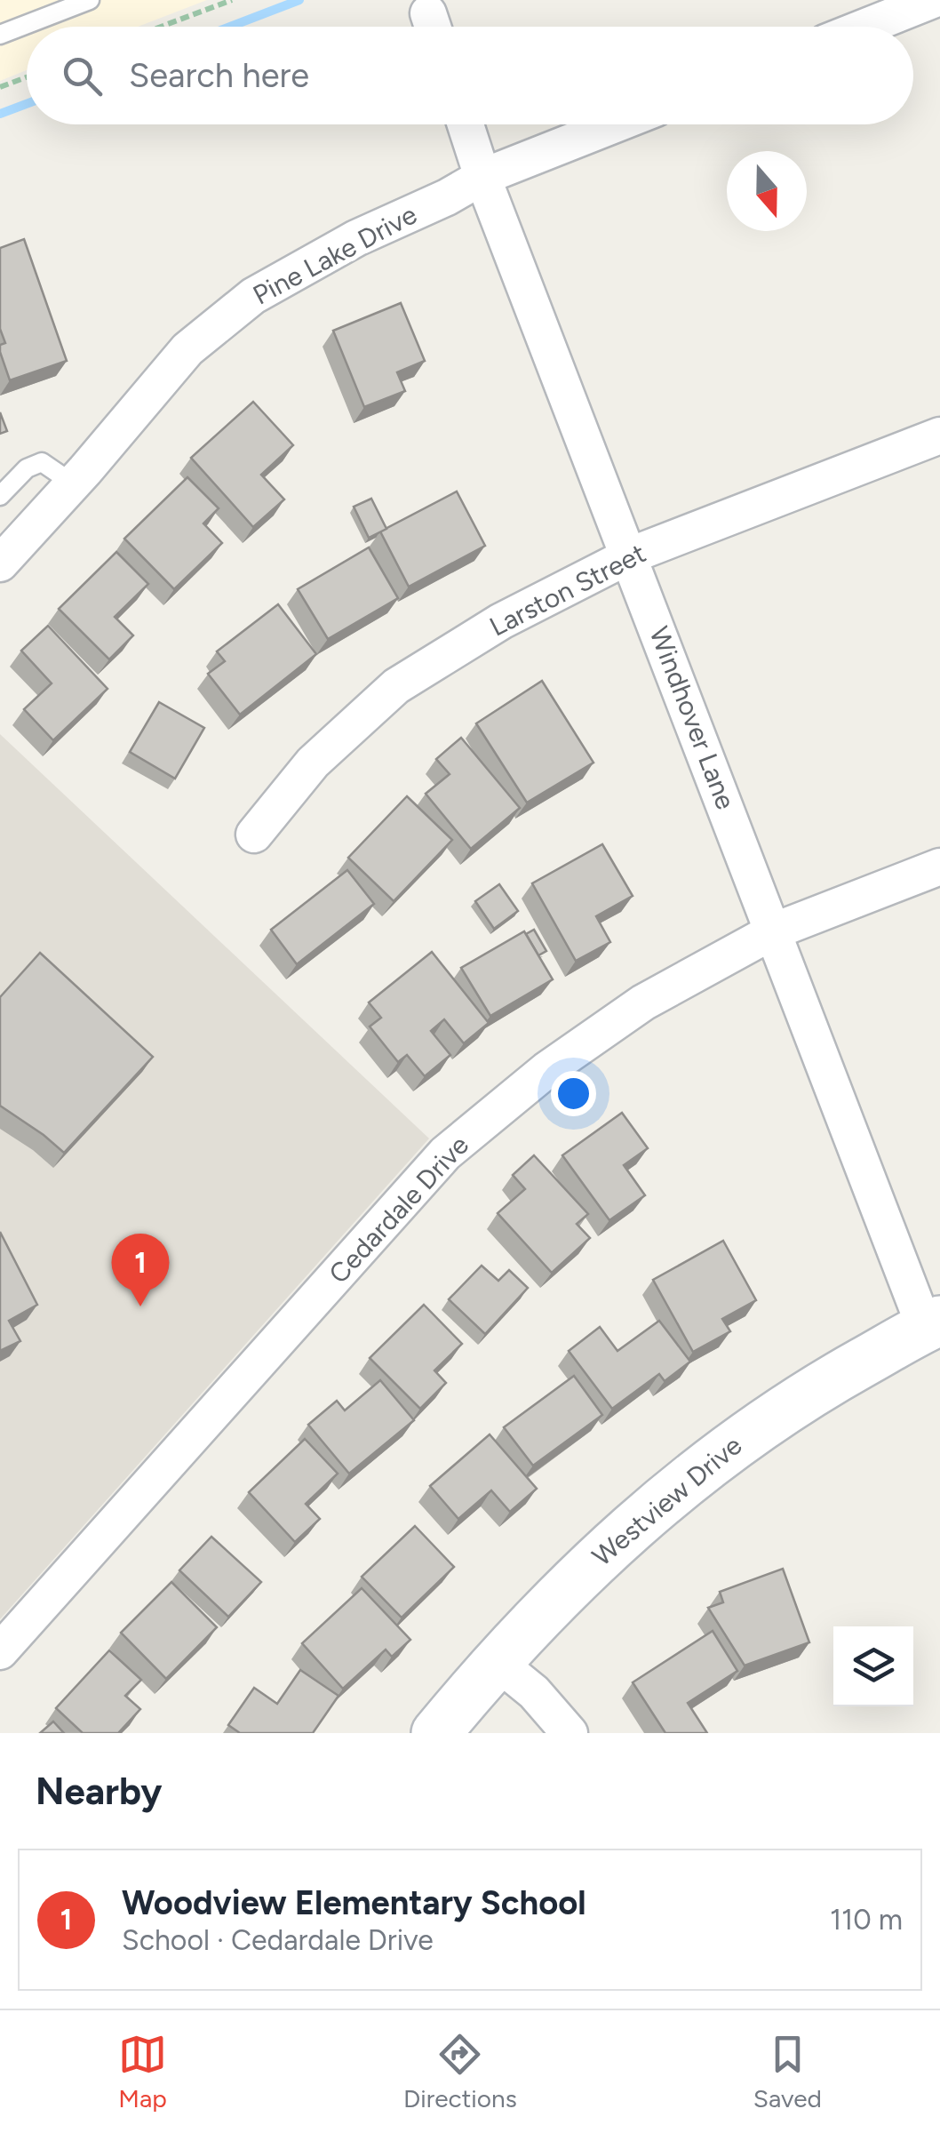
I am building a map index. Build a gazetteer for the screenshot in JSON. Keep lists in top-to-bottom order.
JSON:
{
  "streets": {
    "main road": ["Westview Drive"],
    "street": [
      "Pine Lake Drive",
      "Larston Street",
      "Windhover Lane",
      "Cedardale Drive"
    ]
  },
  "crossings": [
    ["Pine Lake Drive", "Windhover Lane"],
    ["Larston Street", "Windhover Lane"],
    ["Windhover Lane", "Cedardale Drive"],
    ["Windhover Lane", "Westview Drive"]
  ],
  "north": "bottom",
  "page": {
    "search": "Search here",
    "pins": "1",
    "heading": "Nearby",
    "list": [
      {
        "mark": "1",
        "name": "Woodview Elementary School",
        "note": "School · Cedardale Drive",
        "value": "110 m"
      }
    ],
    "nav": ["Map", "Directions", "Saved"]
  }
}
